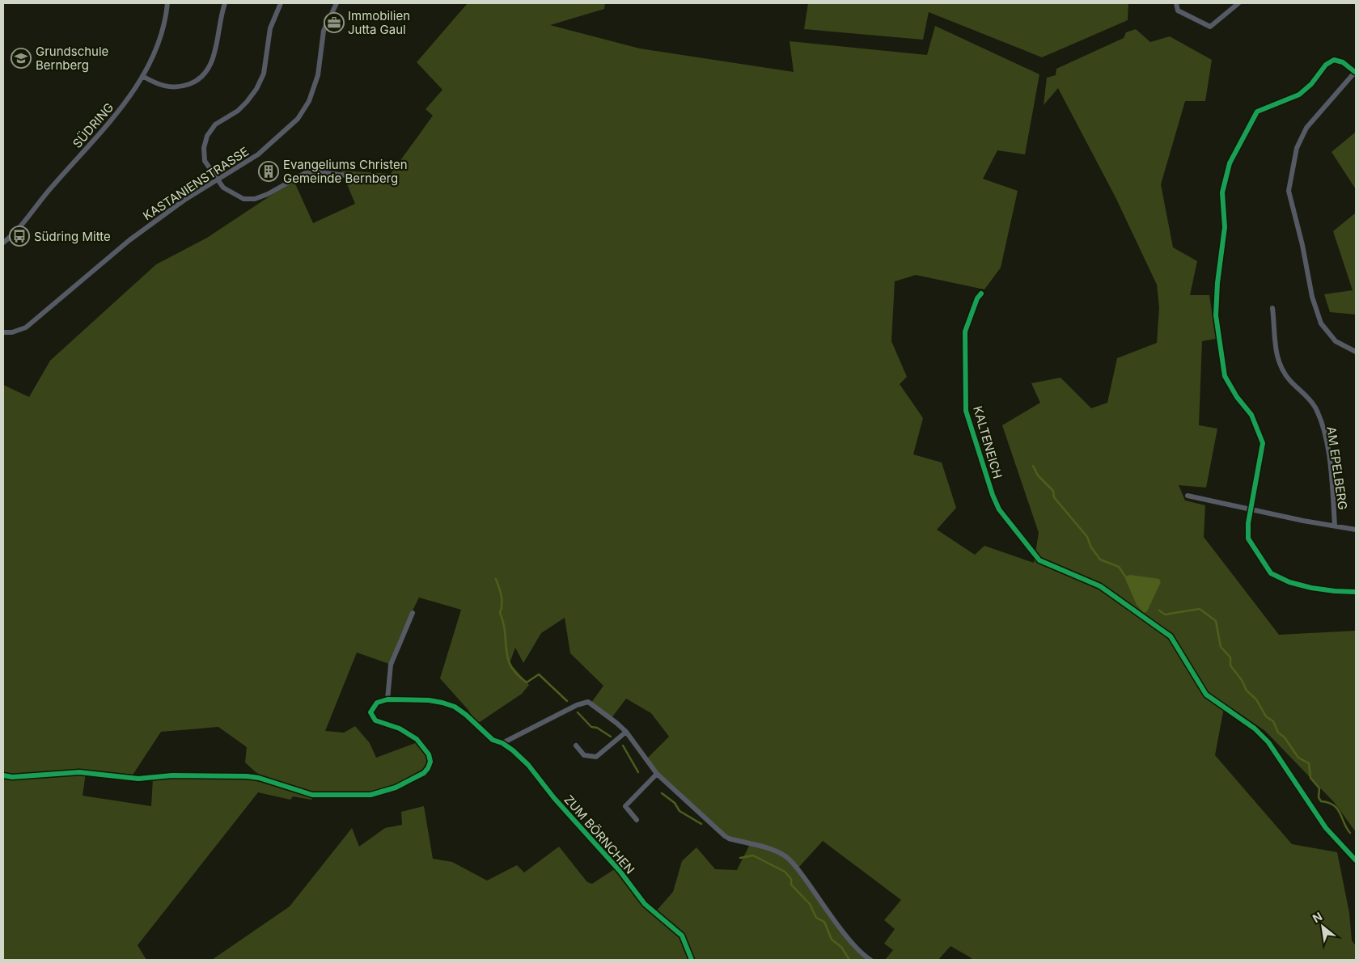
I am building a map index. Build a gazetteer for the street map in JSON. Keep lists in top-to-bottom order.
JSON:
{
  "streets": {
    "street": [
      "SÜDRING",
      "KASTANIENSTRASSE",
      "KALTENEICH",
      "AM EPELBERG",
      "ZUM BÖRNCHEN"
    ]
  },
  "places": {
    "office": ["Immobilien Jutta Gaul"],
    "school or university": ["Grundschule Bernberg"],
    "building": ["Evangeliums Christen Gemeinde Bernberg"],
    "bus stop": ["Südring Mitte"]
  },
  "north": "top left"
}
